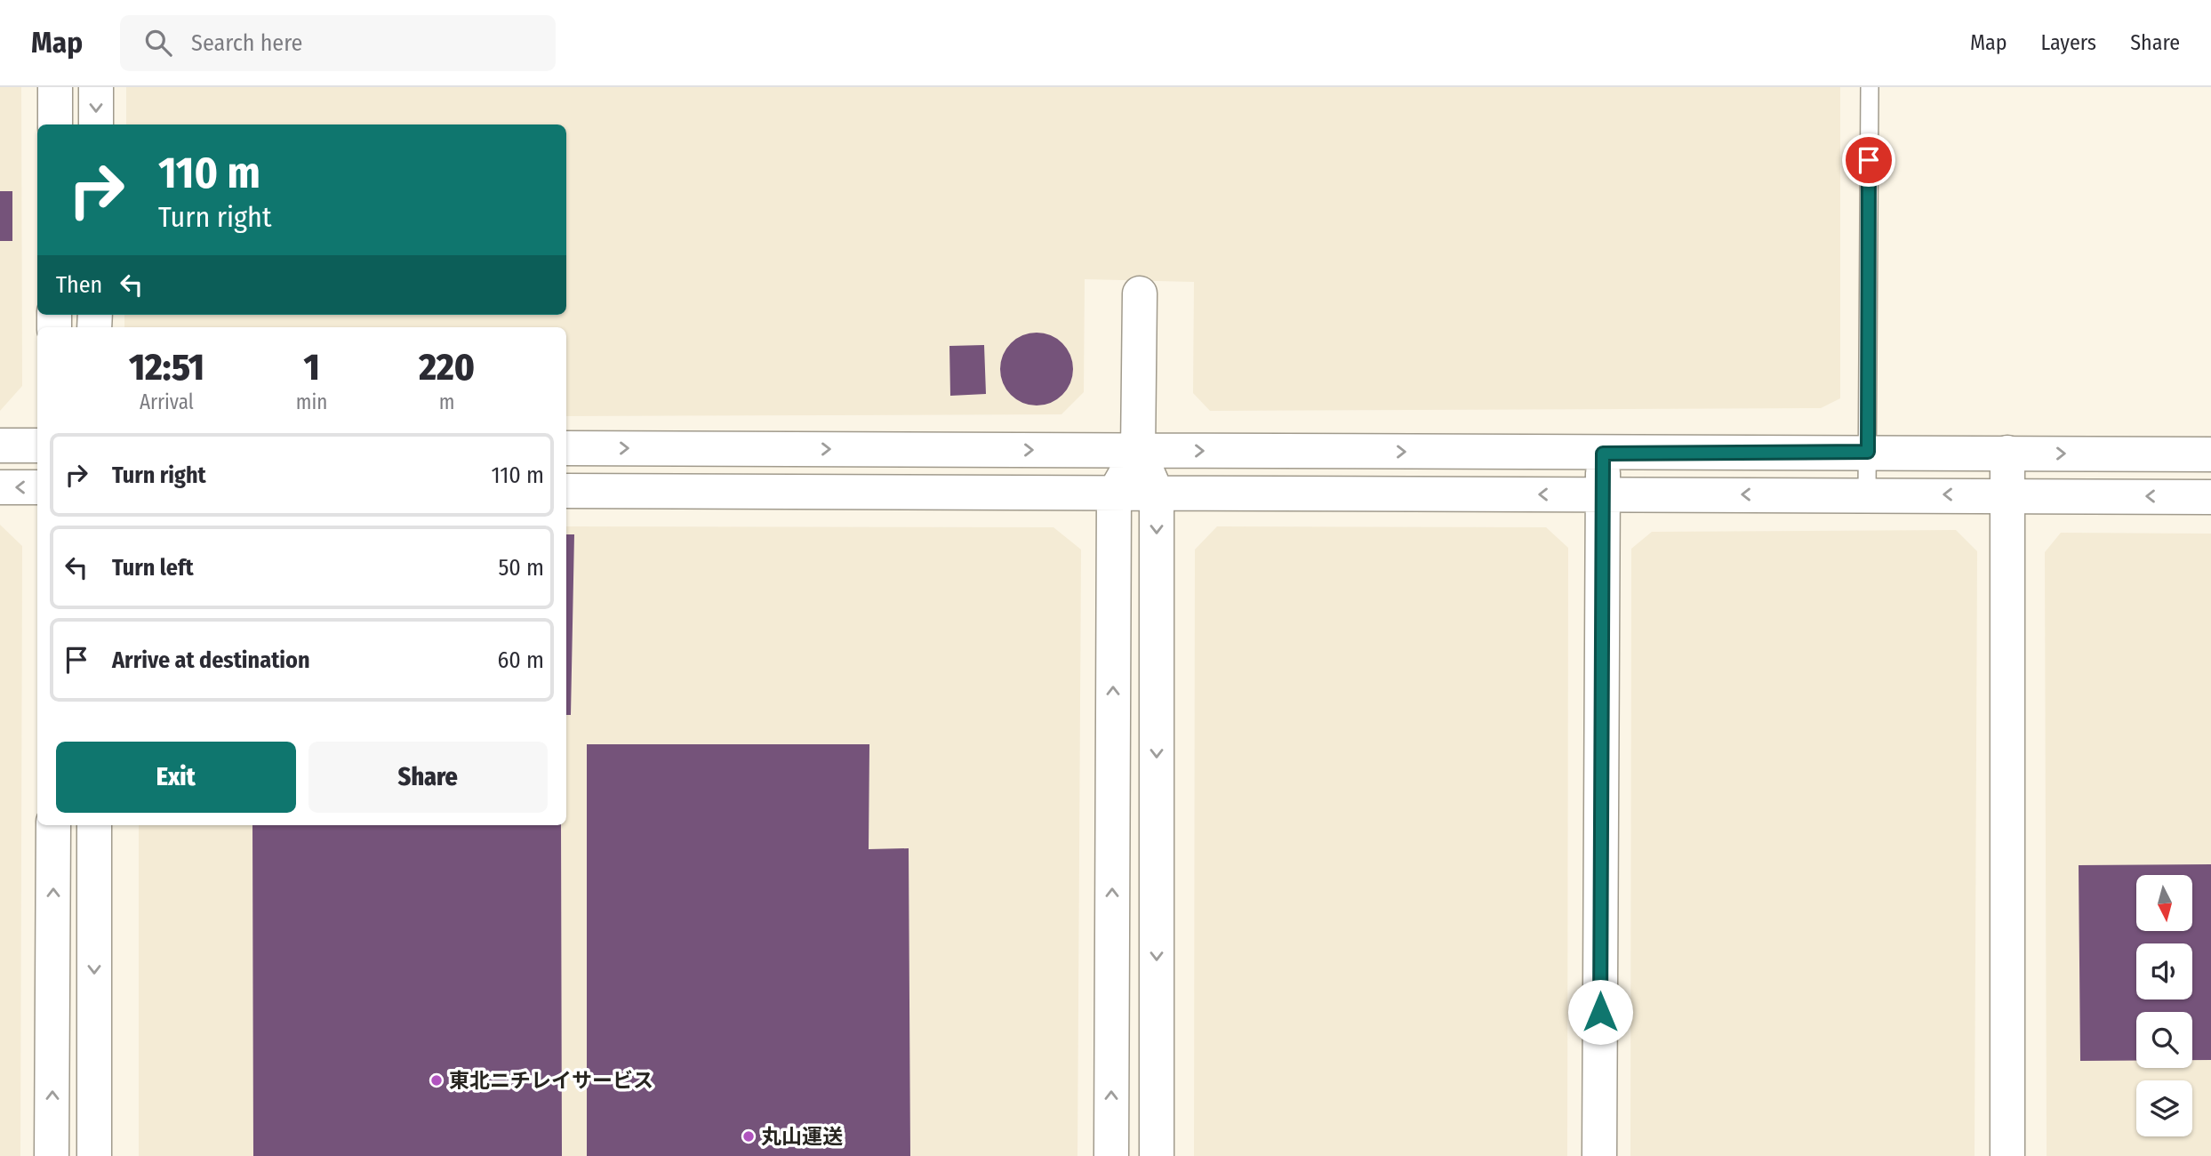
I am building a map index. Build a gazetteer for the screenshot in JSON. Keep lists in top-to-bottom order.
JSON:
{
  "places": ["東北ニチレイサービス", "丸山運送"],
  "north": "bottom",
  "page": {
    "header": "Map",
    "search": "Search here",
    "nav": ["Map", "Layers", "Share"],
    "turn": ["110 m", "Turn right"],
    "then": "Then",
    "eta": [
      "12:51",
      "Arrival",
      "1",
      "min",
      "220",
      "m"
    ],
    "list": [
      {
        "name": "Turn right",
        "value": "110 m"
      },
      {
        "name": "Turn left",
        "value": "50 m"
      },
      {
        "name": "Arrive at destination",
        "value": "60 m"
      }
    ],
    "buttons": ["Exit", "Share"]
  }
}
